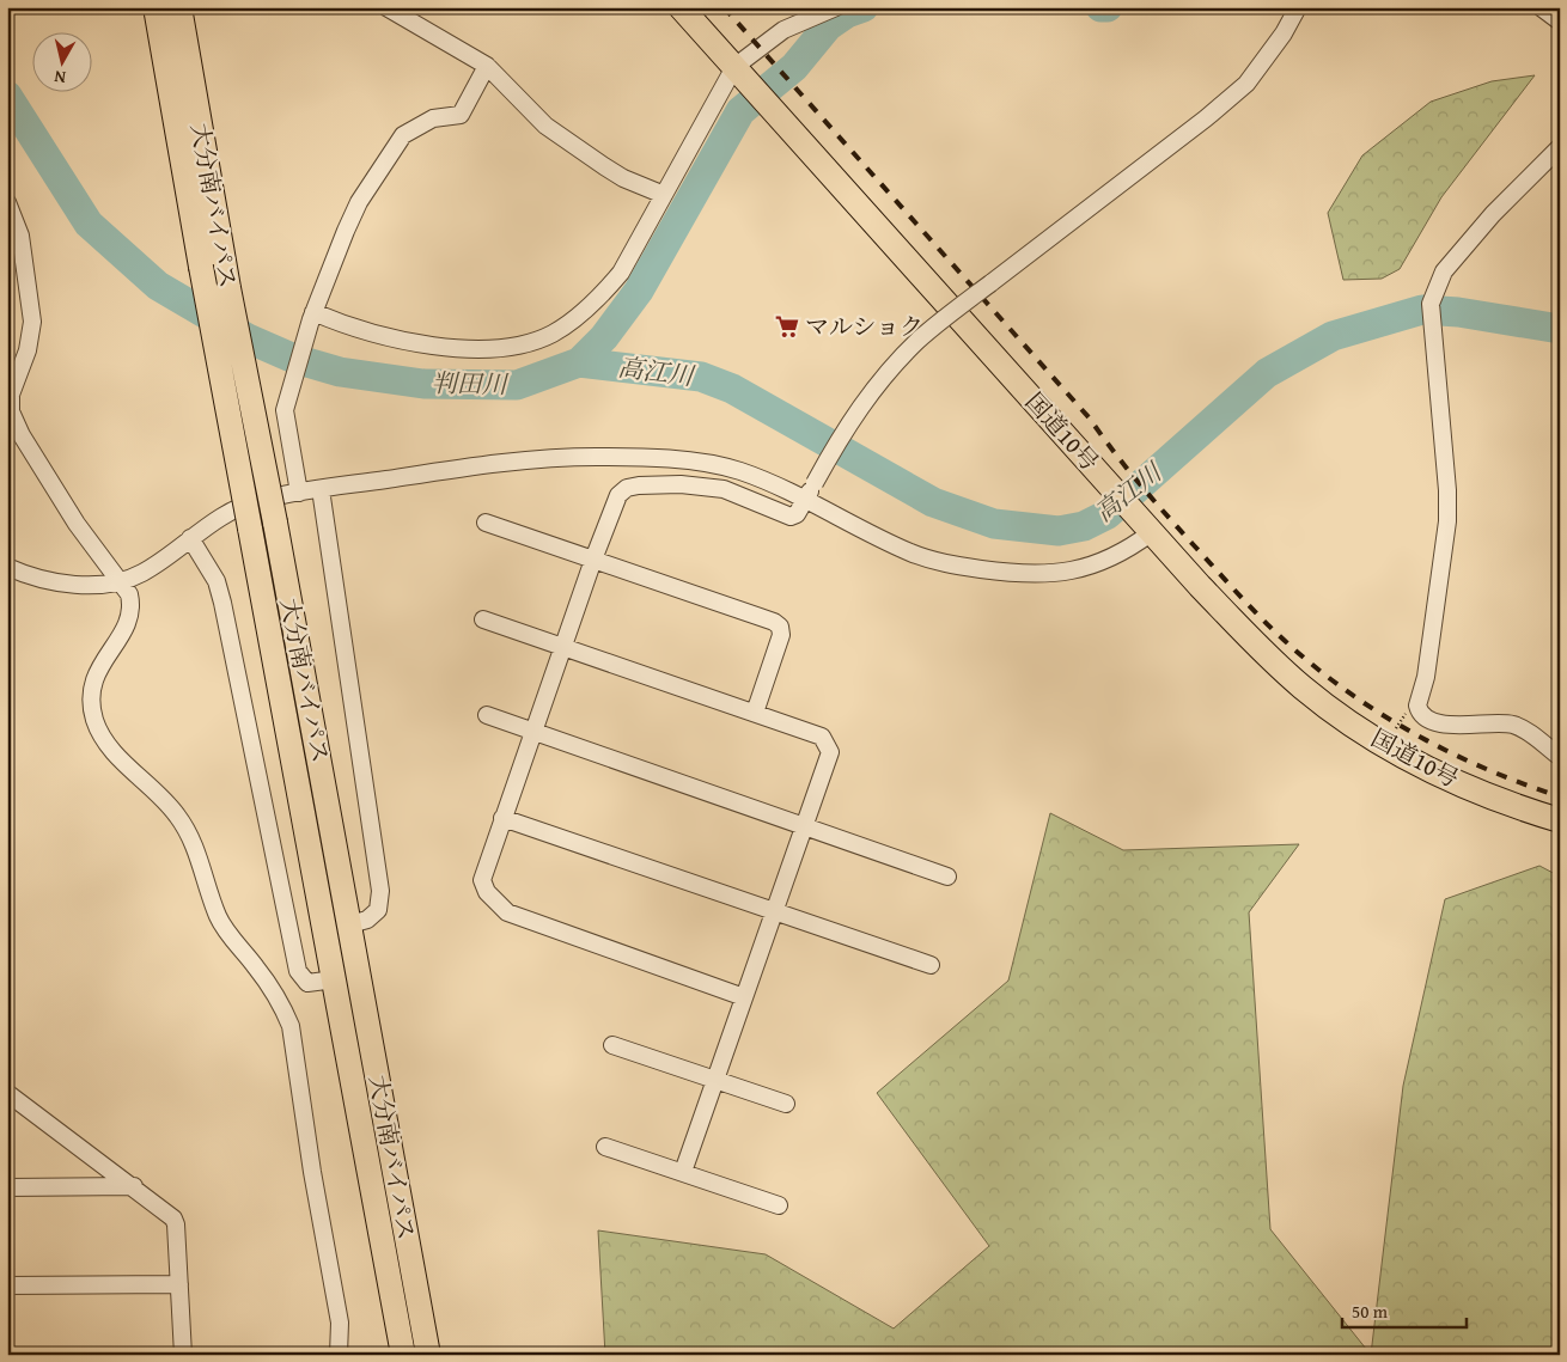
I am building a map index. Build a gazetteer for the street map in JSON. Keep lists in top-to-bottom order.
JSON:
{
  "streets": {
    "highway": ["大分南バイパス", "国道10号"]
  },
  "water": ["高江川", "判田川"],
  "places": {
    "supermarket": ["マルショク"]
  },
  "scale_bar": "50 m",
  "north": "bottom"
}
